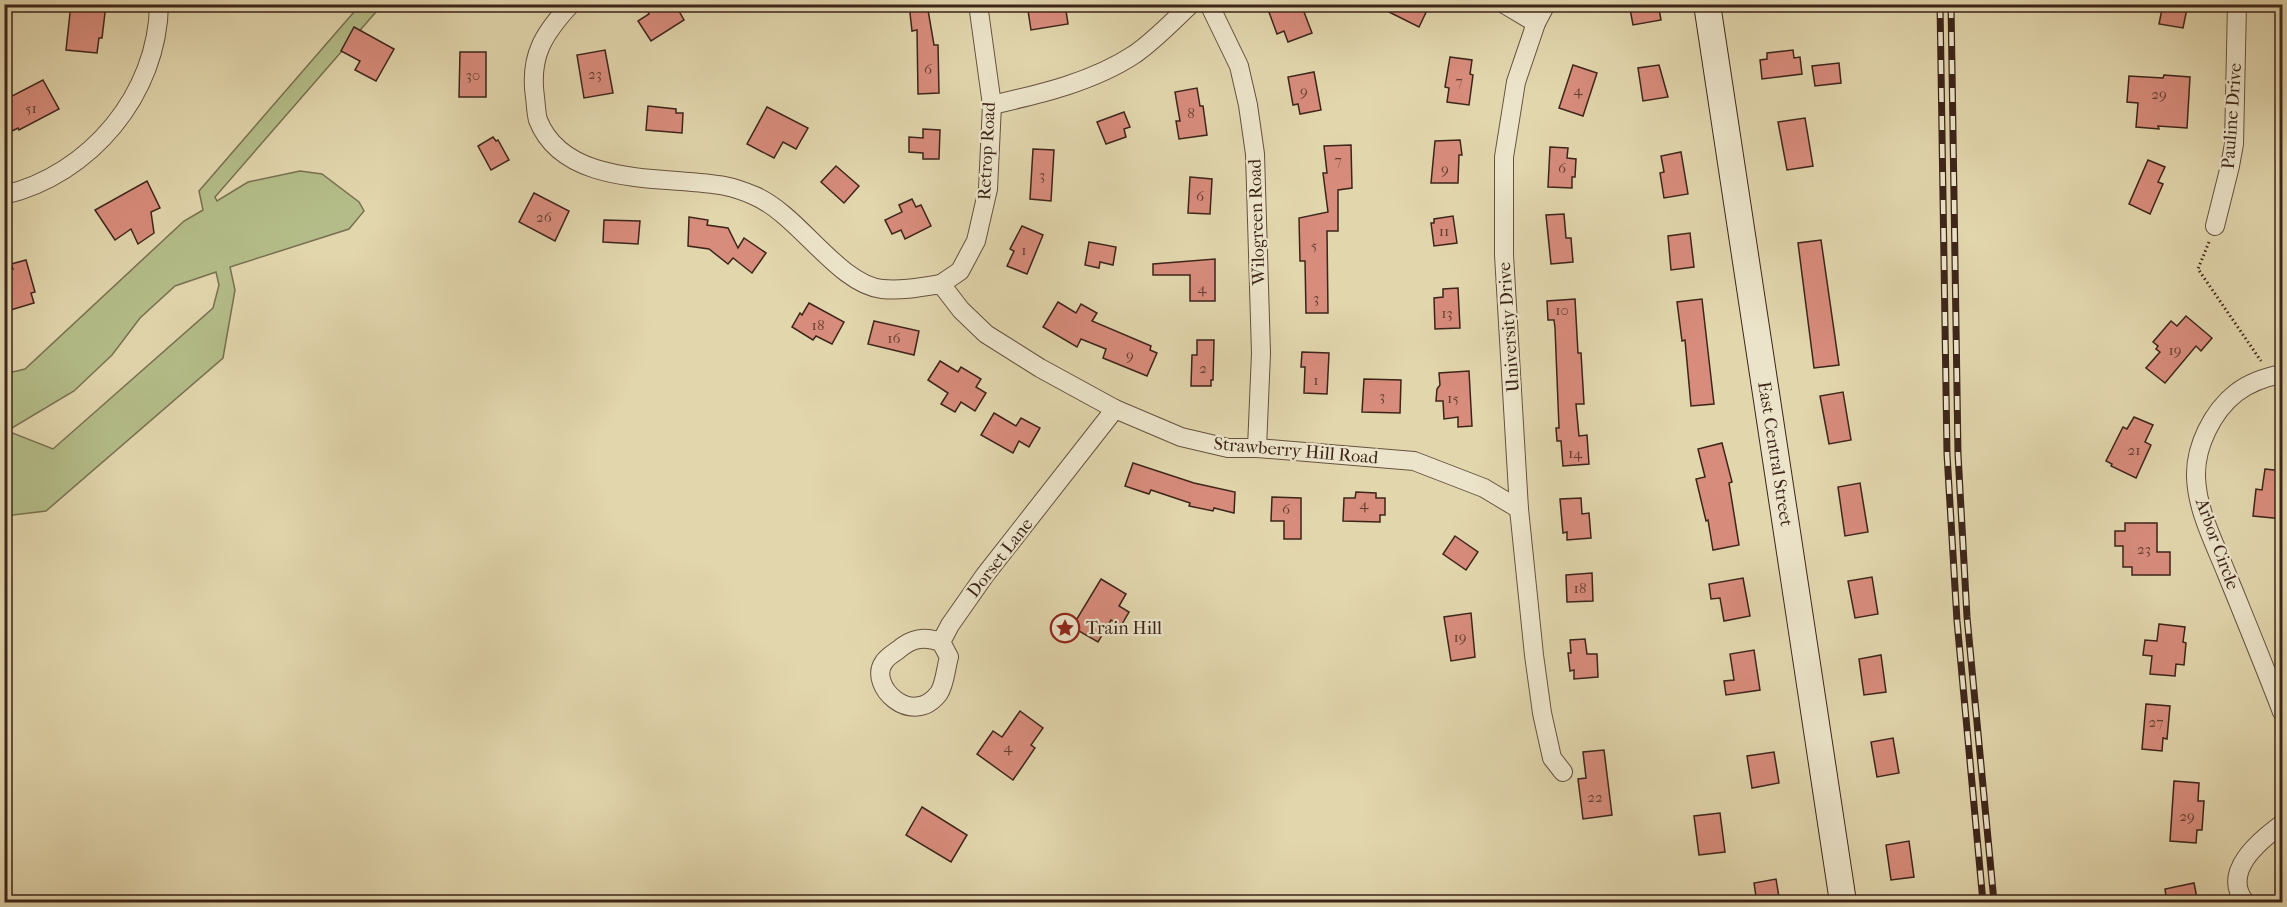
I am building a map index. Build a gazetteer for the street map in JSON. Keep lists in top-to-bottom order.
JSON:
{
  "streets": {
    "main road": ["East Central Street"],
    "street": [
      "Pauline Drive",
      "Retrop Road",
      "Wilogreen Road",
      "University Drive",
      "Strawberry Hill Road",
      "Arbor Circle",
      "Dorset Lane"
    ]
  },
  "crossings": [
    ["Retrop Road", "Strawberry Hill Road"],
    ["Wilogreen Road", "Strawberry Hill Road"],
    ["University Drive", "Strawberry Hill Road"],
    ["Strawberry Hill Road", "Dorset Lane"]
  ],
  "places": {
    "place": ["Train Hill"]
  },
  "house_numbers": [
    "6",
    "23",
    "30",
    "7",
    "4",
    "9",
    "29",
    "51",
    "8",
    "7",
    "6",
    "9",
    "3",
    "6",
    "26",
    "11",
    "5",
    "1",
    "4",
    "3",
    "10",
    "13",
    "18",
    "16",
    "19",
    "9",
    "2",
    "1",
    "3",
    "15",
    "21",
    "14",
    "4",
    "6",
    "23",
    "18",
    "19",
    "27",
    "4",
    "22",
    "29"
  ]
}
